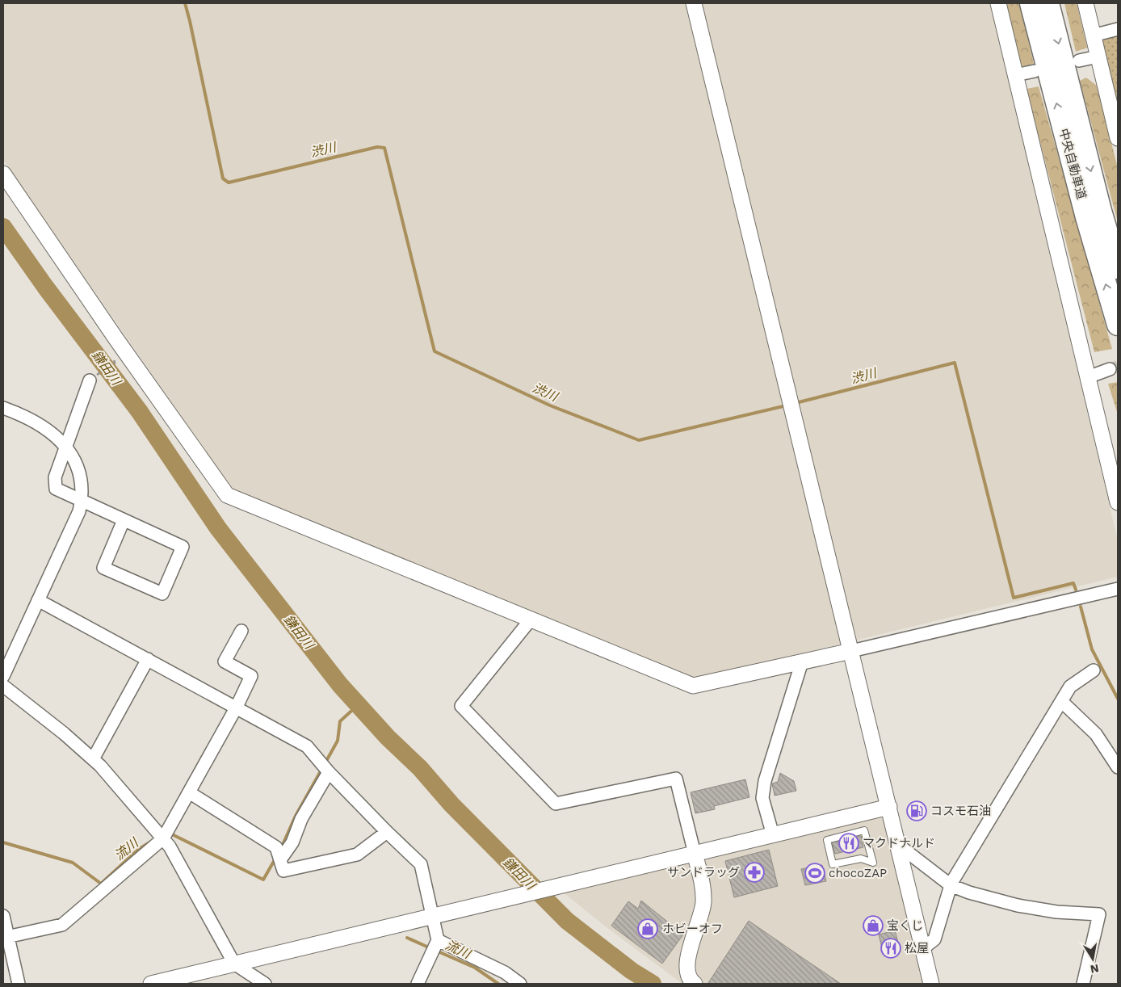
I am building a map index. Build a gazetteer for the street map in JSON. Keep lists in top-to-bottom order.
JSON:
{
  "streets": {
    "highway": ["中央自動車道"]
  },
  "water": ["渋川", "鎌田川", "流川"],
  "places": {
    "fuel station": ["コスモ石油"],
    "restaurant": ["マクドナルド", "松屋"],
    "pharmacy": ["サンドラッグ"],
    "sports": ["chocoZAP"],
    "shop": ["宝くじ", "ホビーオフ"]
  },
  "north": "bottom"
}
